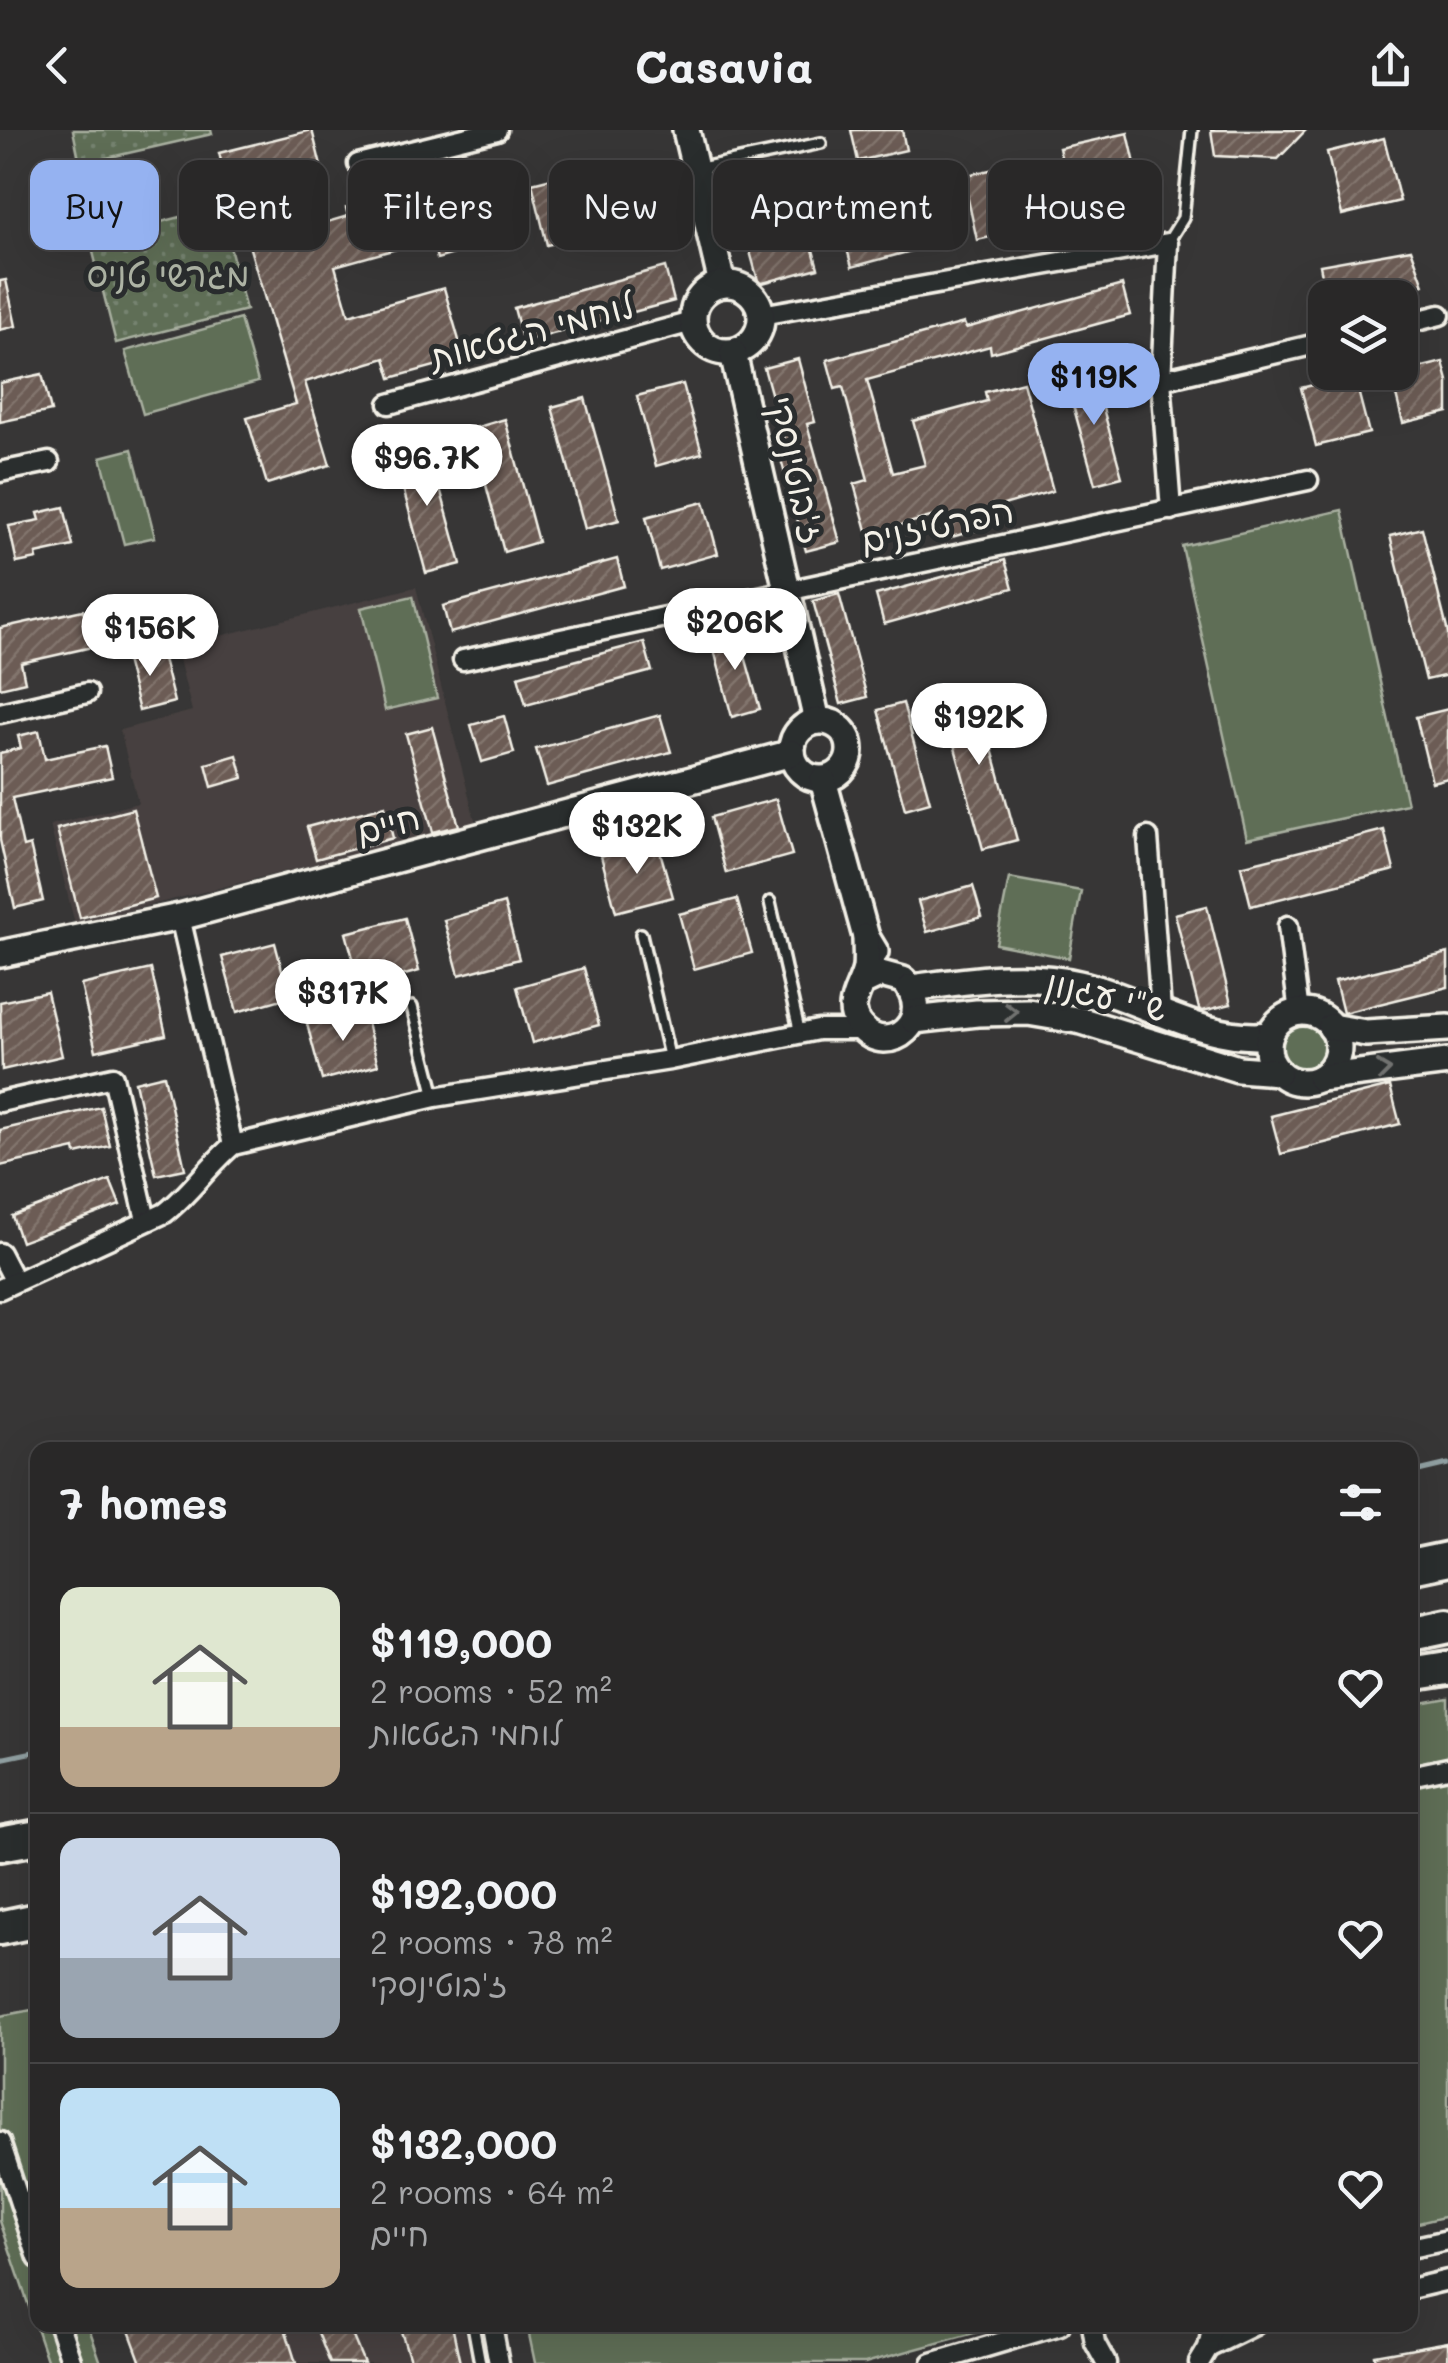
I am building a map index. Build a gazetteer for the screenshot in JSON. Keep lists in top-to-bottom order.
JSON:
{
  "streets": {
    "street": [
      "לוחמי הגטאות",
      "ז'בוטינסקי",
      "הפרטיזנים",
      "חיים",
      "ש\"י עגנון"
    ]
  },
  "crossings": [
    ["לוחמי הגטאות", "ז'בוטינסקי"],
    ["ז'בוטינסקי", "הפרטיזנים"],
    ["ז'בוטינסקי", "חיים"]
  ],
  "parks": ["מגרשי טניס"],
  "page": {
    "header": "Casavia",
    "chip": [
      "Buy",
      "Rent",
      "Filters",
      "New",
      "Apartment",
      "House"
    ],
    "price": [
      "$119K",
      "$96.7K",
      "$206K",
      "$156K",
      "$192K",
      "$132K",
      "$317K"
    ],
    "heading": "7 homes",
    "list": [
      {
        "name": "$119,000",
        "note": "2 rooms · 52 m² · לוחמי הגטאות"
      },
      {
        "name": "$192,000",
        "note": "2 rooms · 78 m² · ז'בוטינסקי"
      },
      {
        "name": "$132,000",
        "note": "2 rooms · 64 m² · חיים"
      }
    ]
  }
}
